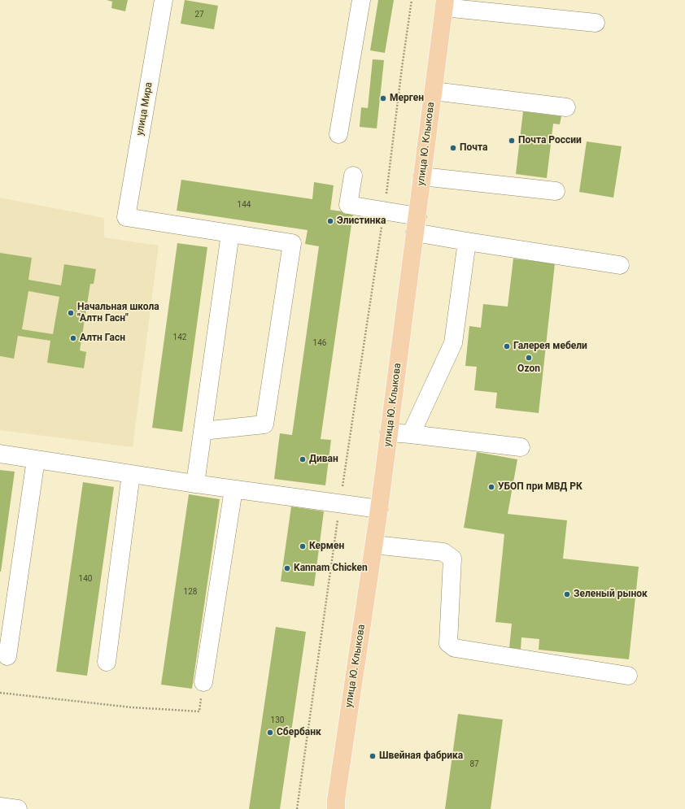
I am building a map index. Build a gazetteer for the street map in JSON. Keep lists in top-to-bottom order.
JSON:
{
  "streets": {
    "main road": ["улица Ю. Клыкова"],
    "street": ["улица Мира"]
  },
  "places": [
    "Мерген",
    "Почта России",
    "Почта",
    "Элистинка",
    "Начальная школа \"Алтн Гасн\"",
    "Алтн Гасн",
    "Галерея мебели",
    "Ozon",
    "Диван",
    "УБОП при МВД РК",
    "Кермен",
    "Kannam Chicken",
    "Зеленый рынок",
    "Сбербанк",
    "Швейная фабрика"
  ],
  "house_numbers": [
    "27",
    "144",
    "142",
    "146",
    "140",
    "128",
    "130",
    "87"
  ]
}
